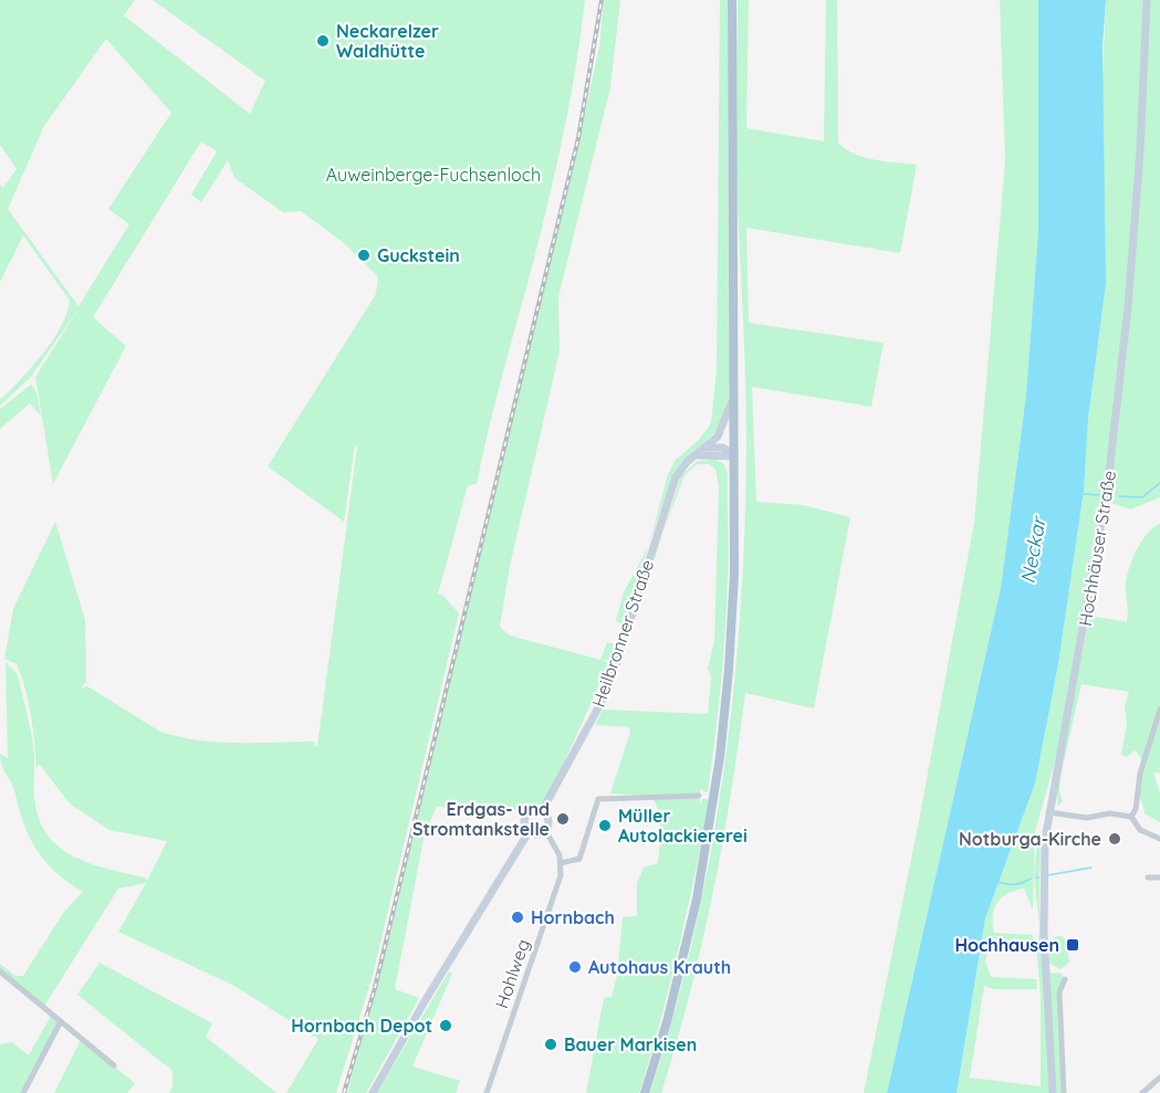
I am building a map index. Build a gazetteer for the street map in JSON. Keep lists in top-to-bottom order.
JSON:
{
  "streets": {
    "main road": ["Hochhäuser Straße", "Heilbronner Straße"],
    "street": ["Hohlweg"]
  },
  "water": ["Neckar"],
  "parks": ["Auweinberge-Fuchsenloch"],
  "places": {
    "other": [
      "Neckarelzer Waldhütte",
      "Guckstein",
      "Erdgas- und Stromtankstelle",
      "Müller Autolackiererei",
      "Notburga-Kirche",
      "Hornbach",
      "Autohaus Krauth",
      "Hornbach Depot",
      "Bauer Markisen"
    ],
    "transit": ["Hochhausen"]
  }
}
